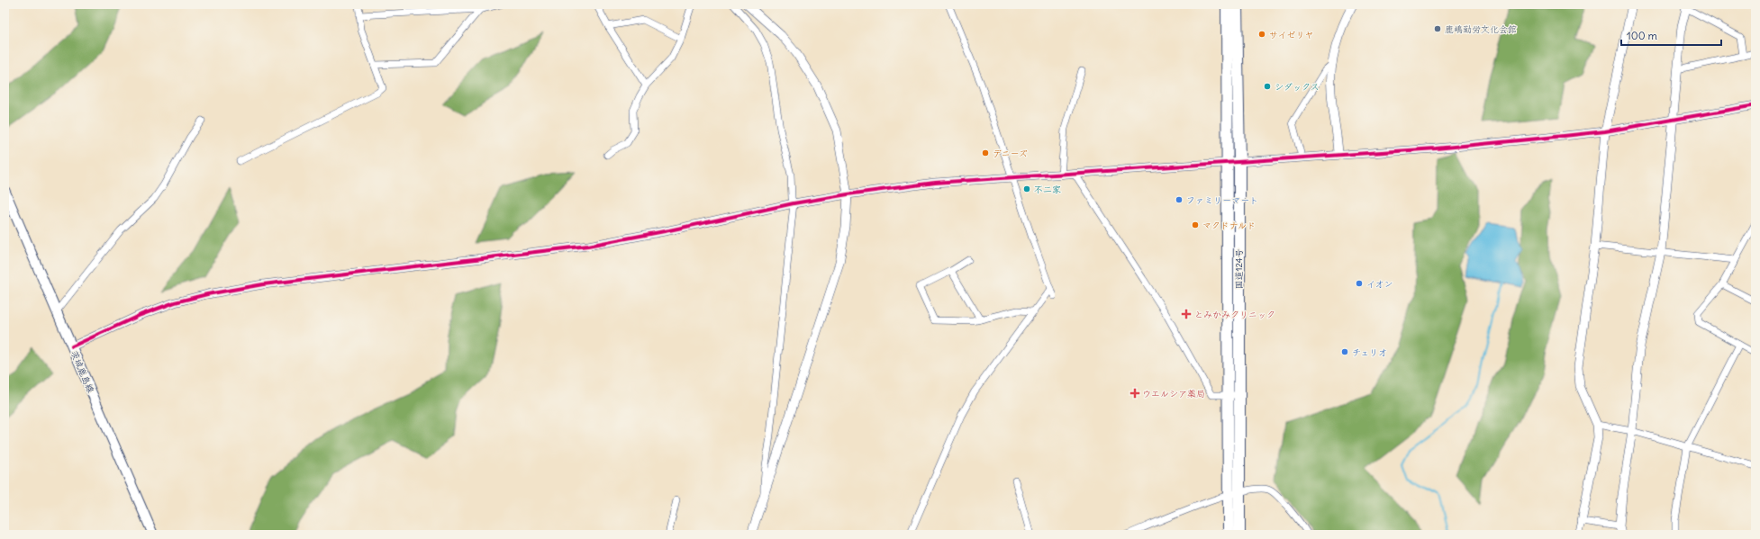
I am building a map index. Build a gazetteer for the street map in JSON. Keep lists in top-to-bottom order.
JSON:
{
  "streets": {
    "highway": ["国道124号"],
    "main road": ["茨城鹿島線"]
  },
  "places": {
    "other": [
      "鹿嶋勤労文化会館",
      "サイゼリヤ",
      "シダックス",
      "デニーズ",
      "不二家",
      "ファミリーマート",
      "マクドナルド",
      "イオン",
      "チェリオ"
    ],
    "health": ["とみかみクリニック", "ウエルシア薬局"]
  },
  "scale_bar": "100 m"
}
